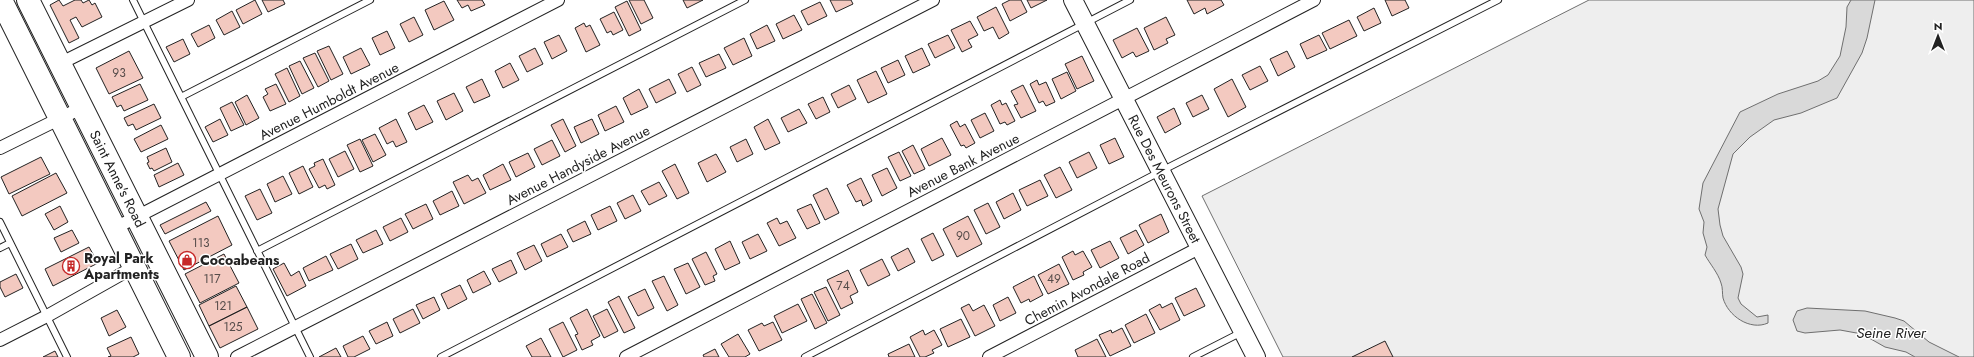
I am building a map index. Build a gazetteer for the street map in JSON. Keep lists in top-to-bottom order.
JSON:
{
  "streets": {
    "highway": ["Saint Anne's Road"],
    "street": [
      "Avenue Humboldt Avenue",
      "Avenue Handyside Avenue",
      "Avenue Bank Avenue",
      "Rue Des Meurons Street",
      "Chemin Avondale Road"
    ]
  },
  "crossings": [
    ["Avenue Humboldt Avenue", "Saint Anne's Road"],
    ["Avenue Bank Avenue", "Rue Des Meurons Street"],
    ["Rue Des Meurons Street", "Chemin Avondale Road"]
  ],
  "water": ["Seine River"],
  "places": {
    "shop": ["Cocoabeans"],
    "building": ["Royal Park Apartments"]
  },
  "house_numbers": [
    "93",
    "90",
    "113",
    "117",
    "49",
    "74",
    "121",
    "125"
  ],
  "north": "top"
}
